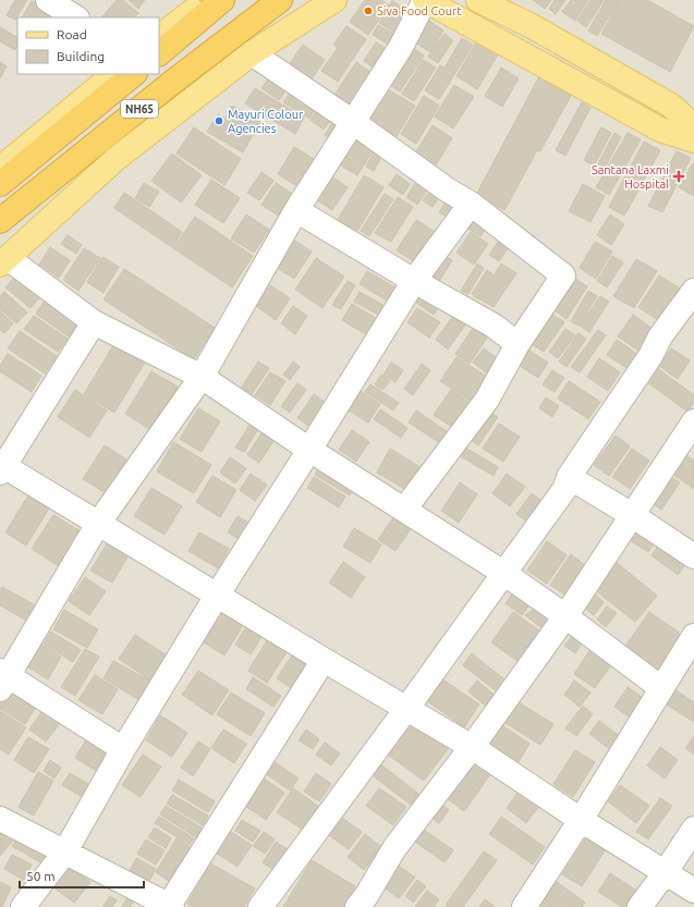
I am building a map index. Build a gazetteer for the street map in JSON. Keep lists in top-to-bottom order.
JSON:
{
  "streets": {
    "highway": ["NH65"]
  },
  "places": {
    "other": ["Siva Food Court", "Mayuri Colour Agencies"],
    "health": ["Santana Laxmi Hospital"]
  },
  "legend": ["Road", "Building"],
  "scale_bar": "50 m"
}
